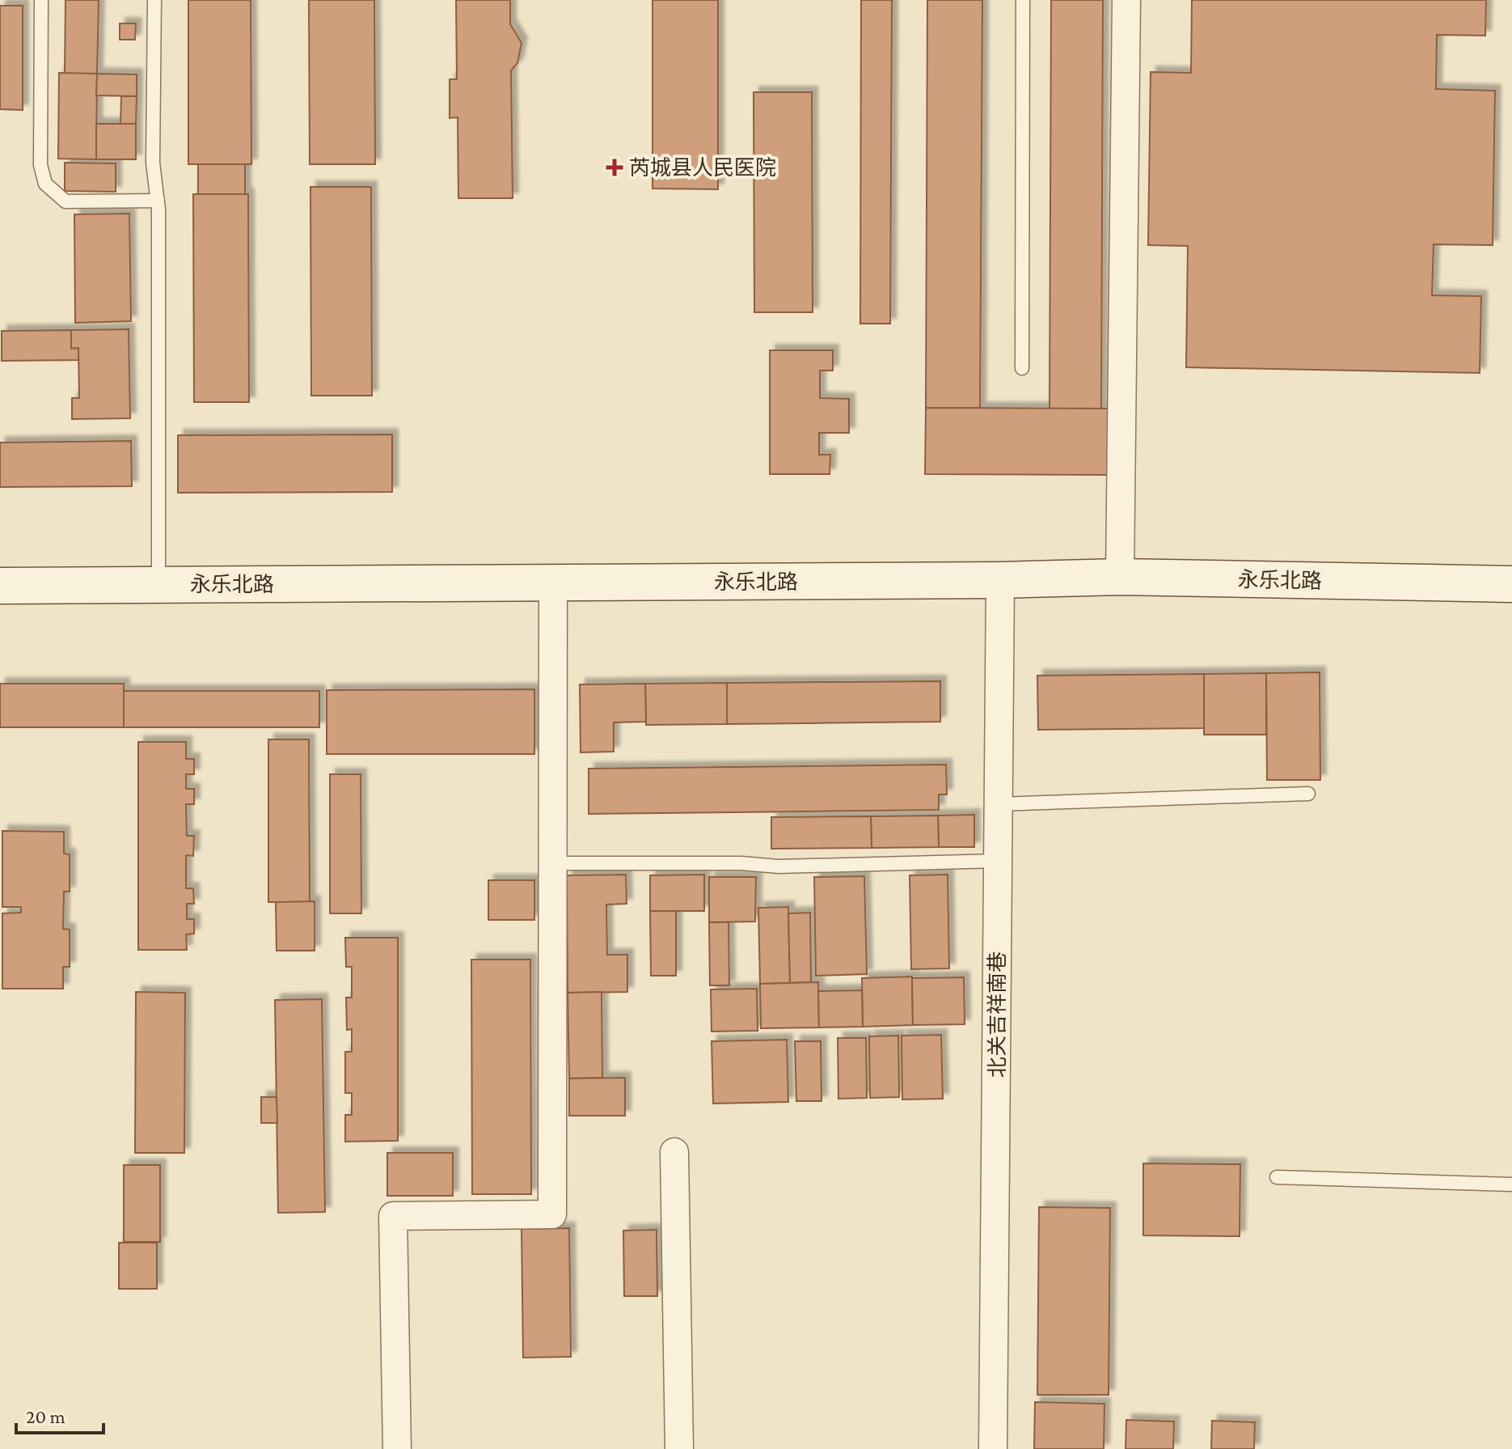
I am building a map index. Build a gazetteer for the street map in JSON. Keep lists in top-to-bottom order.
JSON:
{
  "streets": {
    "main road": ["永乐北路"],
    "street": ["北关吉祥南巷"]
  },
  "crossings": [
    ["永乐北路", "北关吉祥南巷"]
  ],
  "places": {
    "health": ["芮城县人民医院"]
  },
  "scale_bar": "20 m"
}
